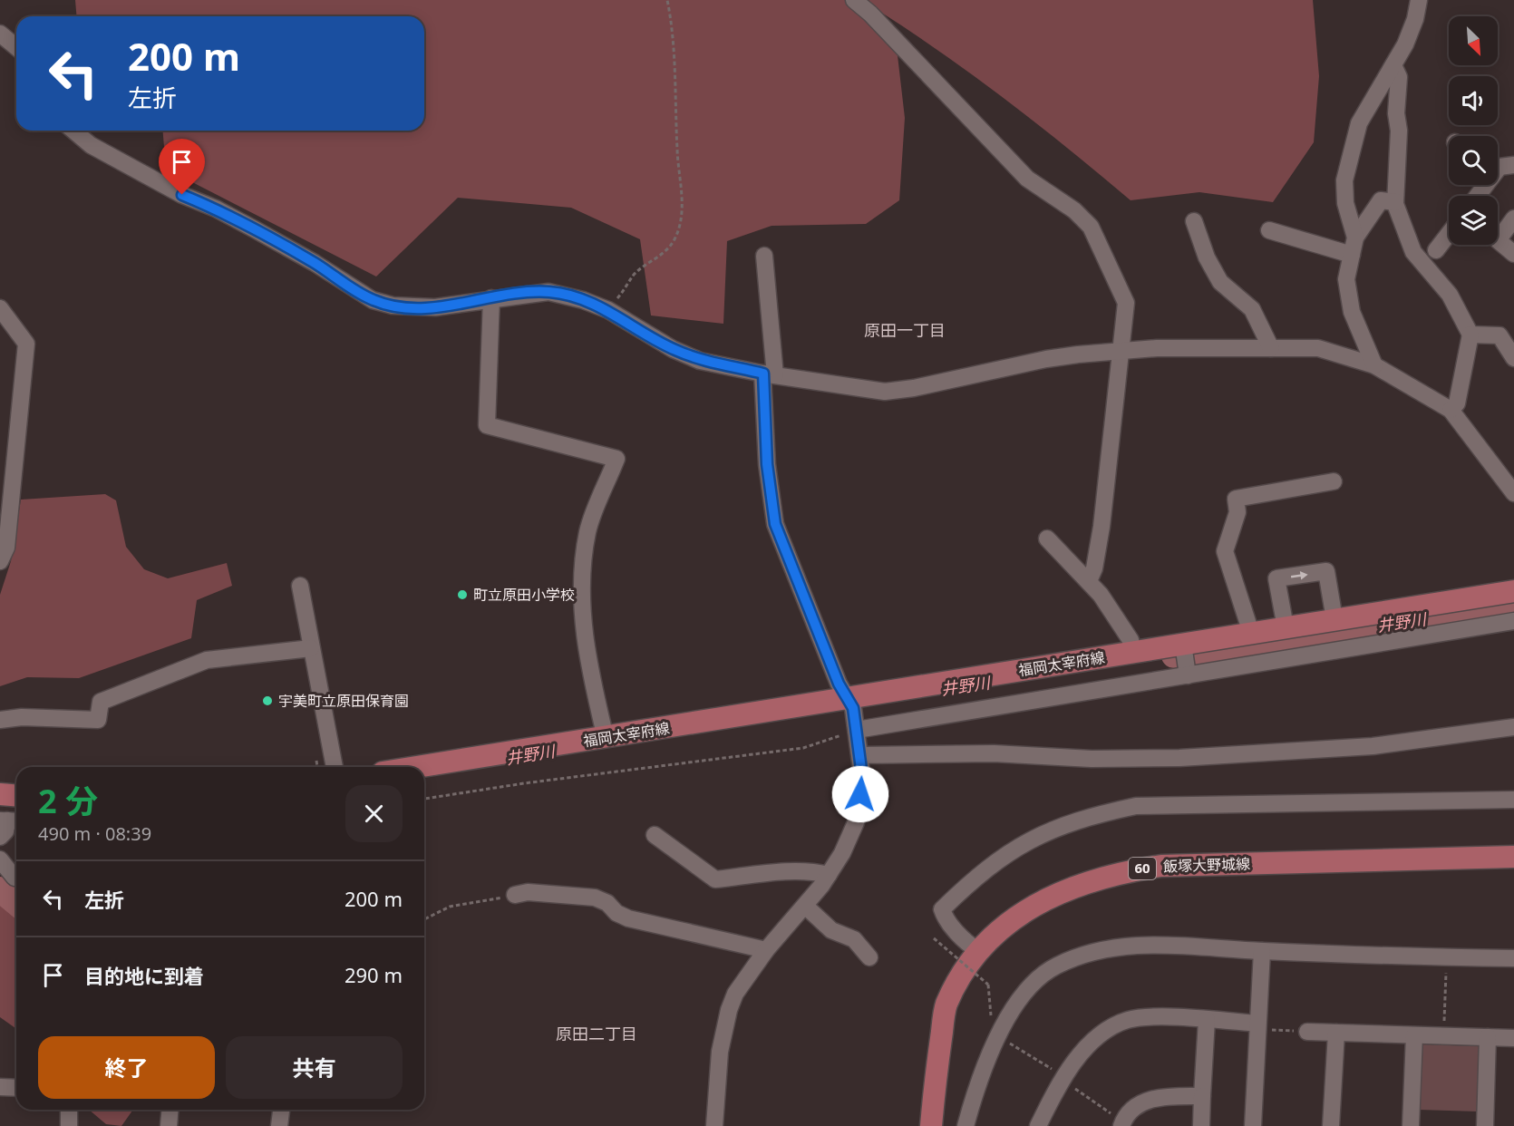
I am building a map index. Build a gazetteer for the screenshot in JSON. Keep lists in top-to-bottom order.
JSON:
{
  "streets": {
    "main road": ["福岡太宰府線", "飯塚大野城線", "60"]
  },
  "districts": ["原田一丁目", "原田二丁目"],
  "water": ["井野川"],
  "places": ["町立原田小学校", "宇美町立原田保育園"],
  "north": "bottom right",
  "page": {
    "turn": ["200 m", "左折"],
    "heading": ["2 分", "490 m · 08:39"],
    "list": [
      {
        "name": "左折",
        "value": "200 m"
      },
      {
        "name": "目的地に到着",
        "value": "290 m"
      }
    ],
    "buttons": ["終了", "共有"]
  }
}
